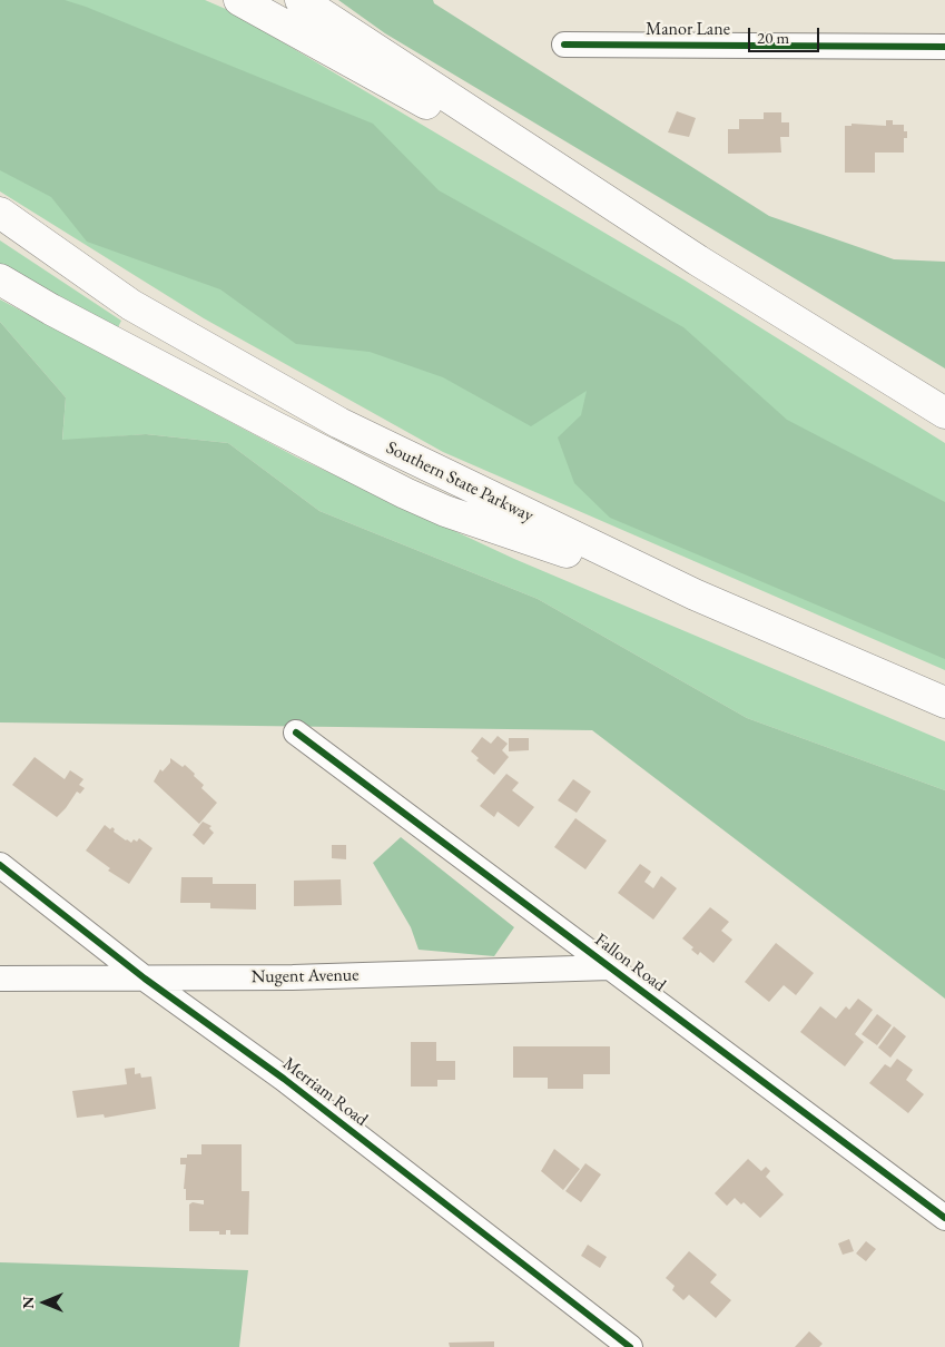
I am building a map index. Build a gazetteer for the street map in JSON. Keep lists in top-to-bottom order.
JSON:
{
  "streets": {
    "highway": ["Southern State Parkway"],
    "street": [
      "Manor Lane",
      "Fallon Road",
      "Nugent Avenue",
      "Merriam Road"
    ]
  },
  "crossings": [
    ["Fallon Road", "Nugent Avenue"],
    ["Nugent Avenue", "Merriam Road"]
  ],
  "scale_bar": "20 m",
  "north": "left"
}
